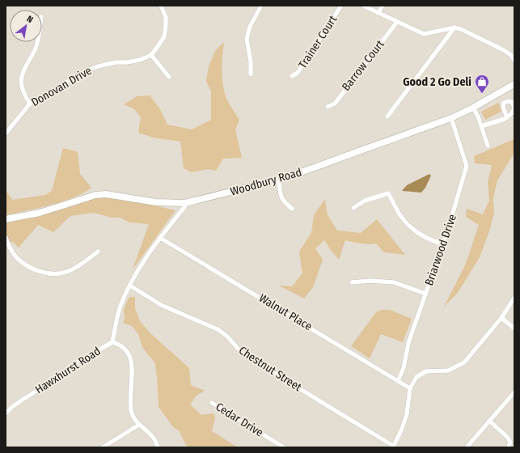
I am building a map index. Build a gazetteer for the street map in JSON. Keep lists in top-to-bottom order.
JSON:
{
  "streets": {
    "main road": ["Woodbury Road"],
    "street": [
      "Trainer Court",
      "Barrow Court",
      "Donovan Drive",
      "Briarwood Drive",
      "Walnut Place",
      "Chestnut Street",
      "Hawxhurst Road",
      "Cedar Drive"
    ]
  },
  "crossings": [
    ["Woodbury Road", "Briarwood Drive"],
    ["Woodbury Road", "Hawxhurst Road"],
    ["Briarwood Drive", "Walnut Place"],
    ["Walnut Place", "Hawxhurst Road"],
    ["Chestnut Street", "Hawxhurst Road"]
  ],
  "places": {
    "shop": ["Good 2 Go Deli"]
  },
  "north": "top right"
}
